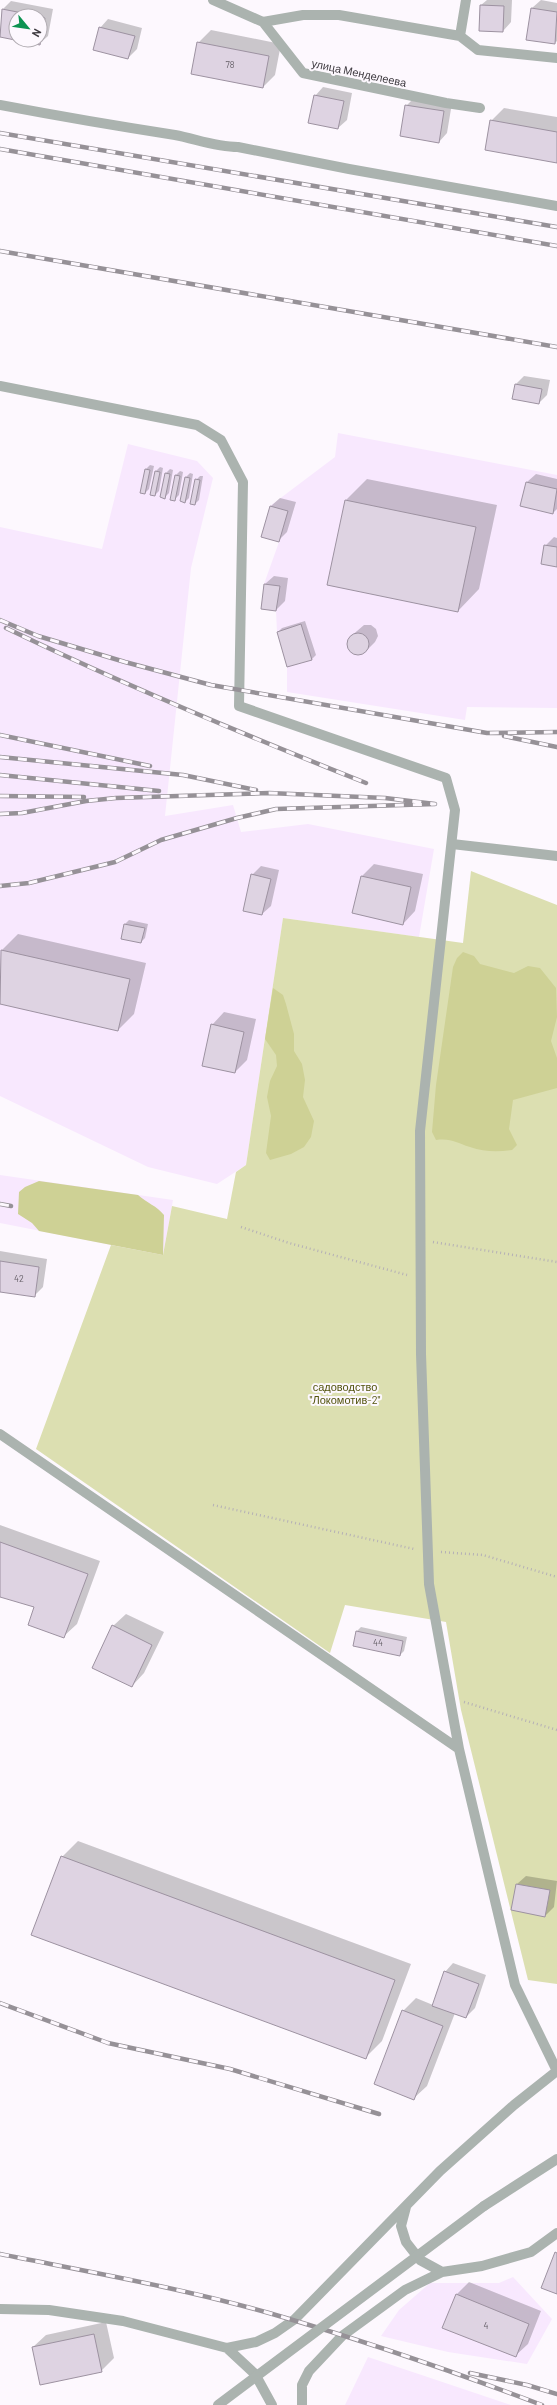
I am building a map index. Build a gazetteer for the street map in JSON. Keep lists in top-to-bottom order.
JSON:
{
  "streets": {
    "street": ["улица Менделеева"]
  },
  "parks": ["садоводство \"Локомотив-2\""],
  "house_numbers": [
    "78",
    "42",
    "44",
    "4"
  ],
  "north": "bottom right"
}
